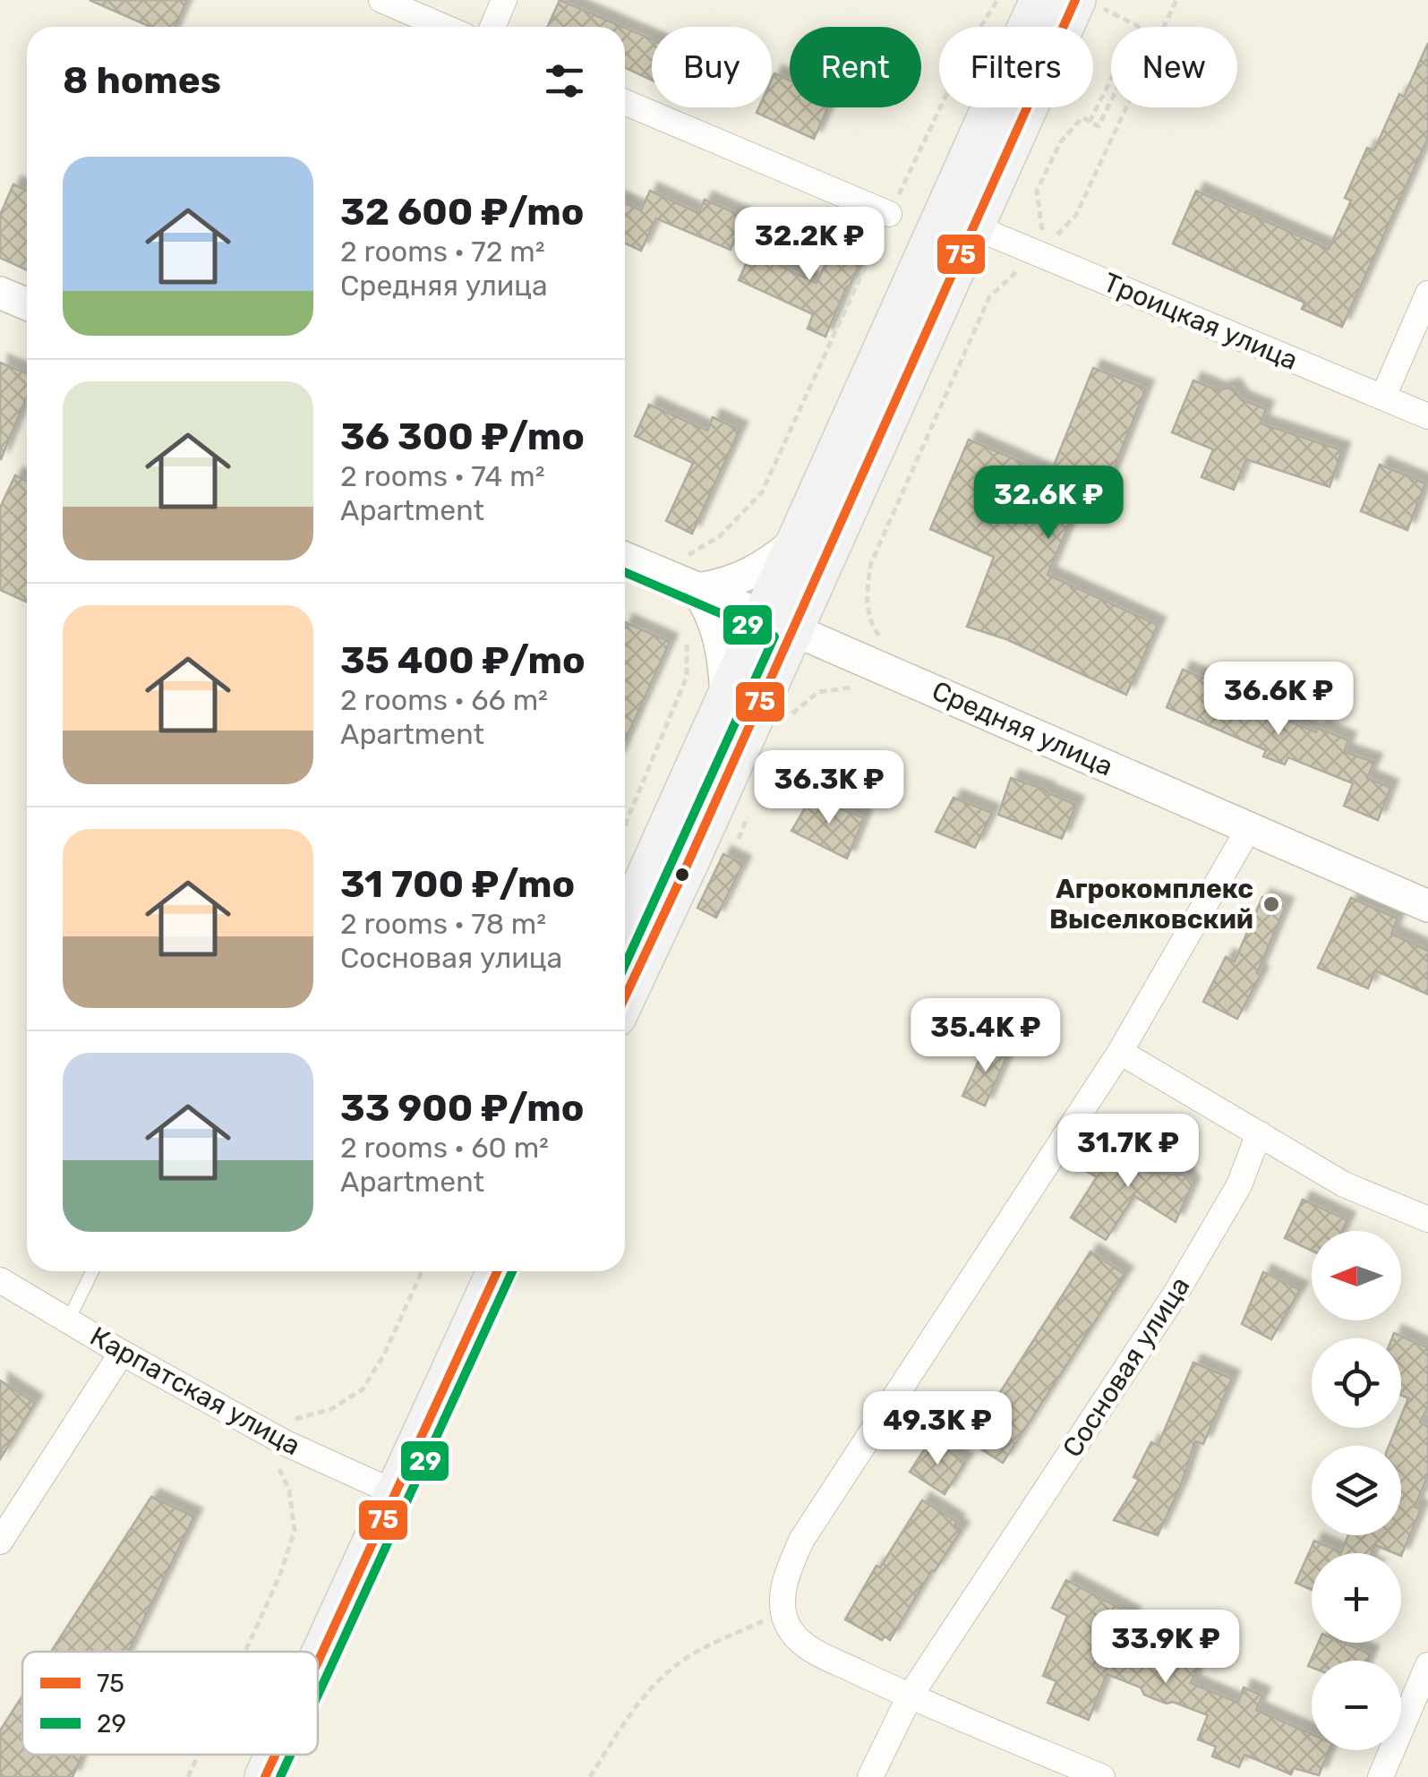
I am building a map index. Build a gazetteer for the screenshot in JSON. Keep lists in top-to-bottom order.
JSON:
{
  "streets": {
    "street": [
      "Троицкая улица",
      "Средняя улица",
      "Сосновая улица",
      "Карпатская улица"
    ]
  },
  "places": ["Агрокомплекс Выселковский"],
  "lines": ["transit line 75", "transit line 29"],
  "legend": ["75", "29"],
  "north": "left",
  "page": {
    "chip": [
      "Buy",
      "Rent",
      "Filters",
      "New"
    ],
    "heading": "8 homes",
    "list": [
      {
        "name": "32 600 ₽/mo",
        "note": "2 rooms · 72 m² · Средняя улица"
      },
      {
        "name": "36 300 ₽/mo",
        "note": "2 rooms · 74 m² · Apartment"
      },
      {
        "name": "35 400 ₽/mo",
        "note": "2 rooms · 66 m² · Apartment"
      },
      {
        "name": "31 700 ₽/mo",
        "note": "2 rooms · 78 m² · Сосновая улица"
      },
      {
        "name": "33 900 ₽/mo",
        "note": "2 rooms · 60 m² · Apartment"
      }
    ],
    "price": [
      "32.2K ₽",
      "32.6K ₽",
      "36.6K ₽",
      "36.3K ₽",
      "35.4K ₽",
      "31.7K ₽",
      "49.3K ₽",
      "33.9K ₽"
    ],
    "map_buttons": ["+", "−"]
  }
}
